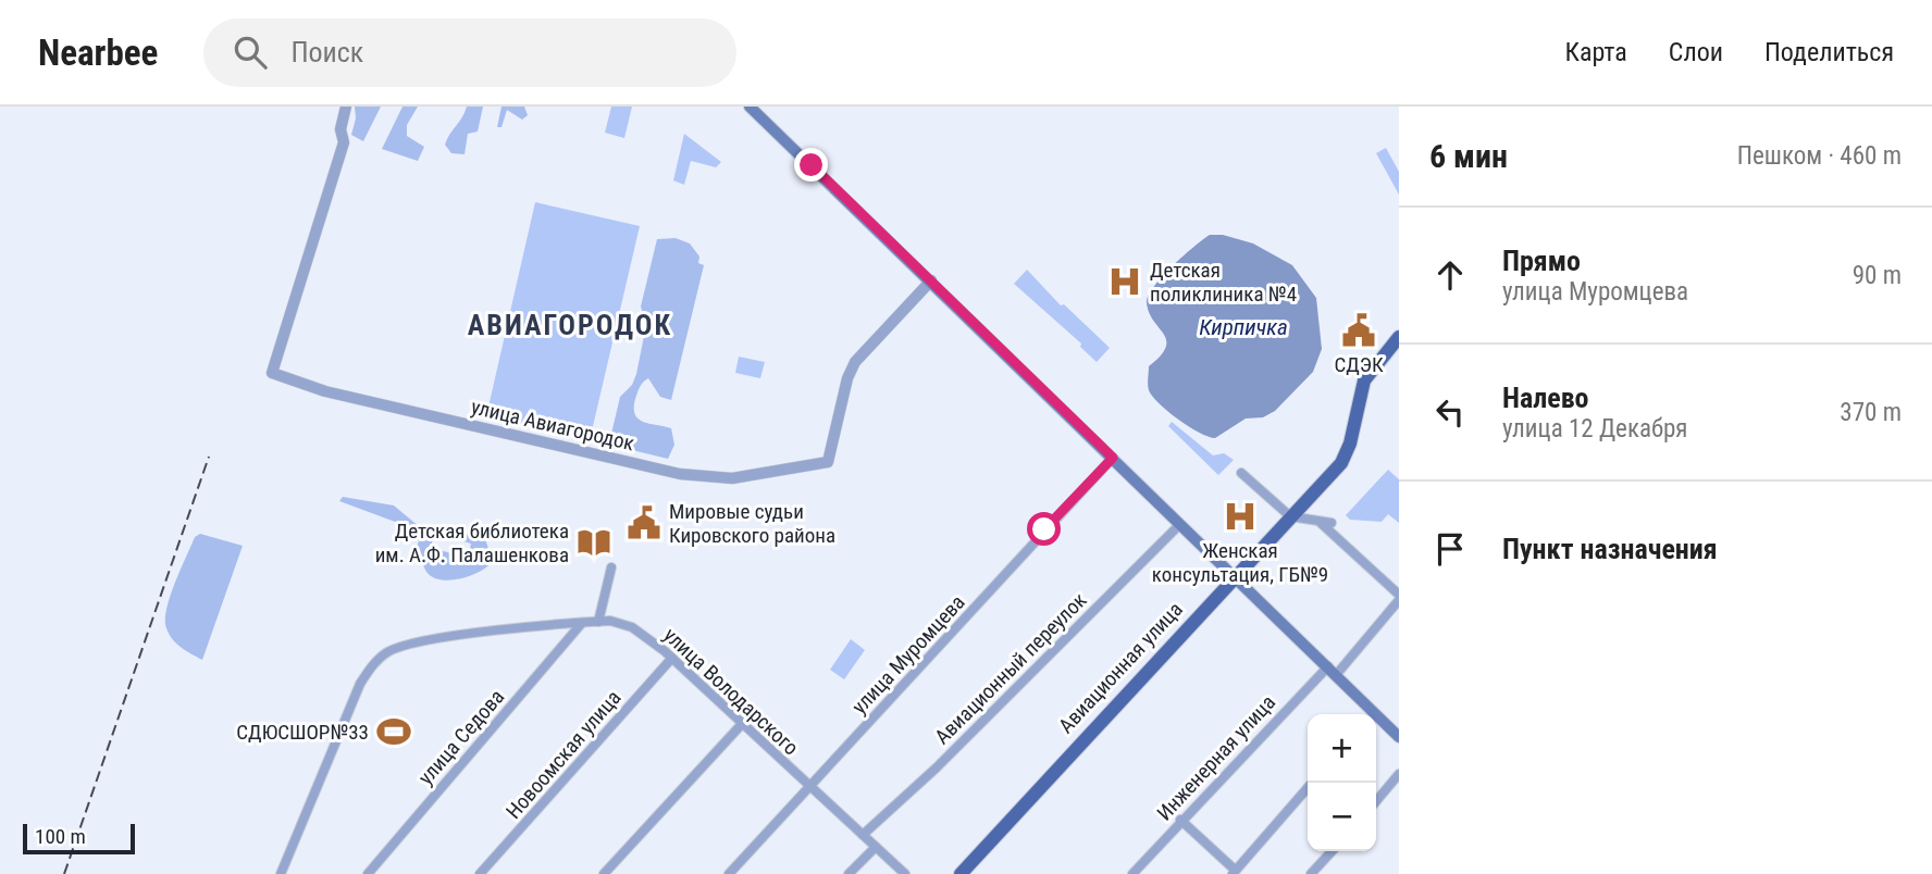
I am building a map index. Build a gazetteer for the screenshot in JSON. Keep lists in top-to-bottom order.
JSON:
{
  "streets": {
    "main road": ["Авиационная улица"],
    "street": [
      "улица Авиагородок",
      "улица Муромцева",
      "Авиационный переулок",
      "улица Володарского",
      "улица Седова",
      "Новоомская улица",
      "Инженерная улица"
    ]
  },
  "crossings": [
    ["улица Муромцева", "улица Володарского"],
    ["Авиационный переулок", "улица Володарского"],
    ["улица Володарского", "улица Седова"],
    ["улица Володарского", "Новоомская улица"]
  ],
  "districts": ["АВИАГОРОДОК"],
  "water": ["Кирпичка"],
  "places": {
    "hospital": ["Детская поликлиника №4", "Женская консультация, ГБ№9"],
    "public building": ["СДЭК", "Мировые судьи Кировского района"],
    "library": ["Детская библиотека им. А.Ф. Палашенкова"],
    "sports": ["СДЮСШОР№33"]
  },
  "scale_bar": "100 m",
  "page": {
    "header": "Nearbee",
    "search": "Поиск",
    "nav": ["Карта", "Слои", "Поделиться"],
    "heading": ["6 мин", "Пешком · 460 m"],
    "list": [
      ["Прямо", "улица Муромцева", "90 m"],
      ["Налево", "улица 12 Декабря", "370 m"],
      "Пункт назначения"
    ],
    "map_buttons": ["+", "−"],
    "scale": "100 m"
  }
}
